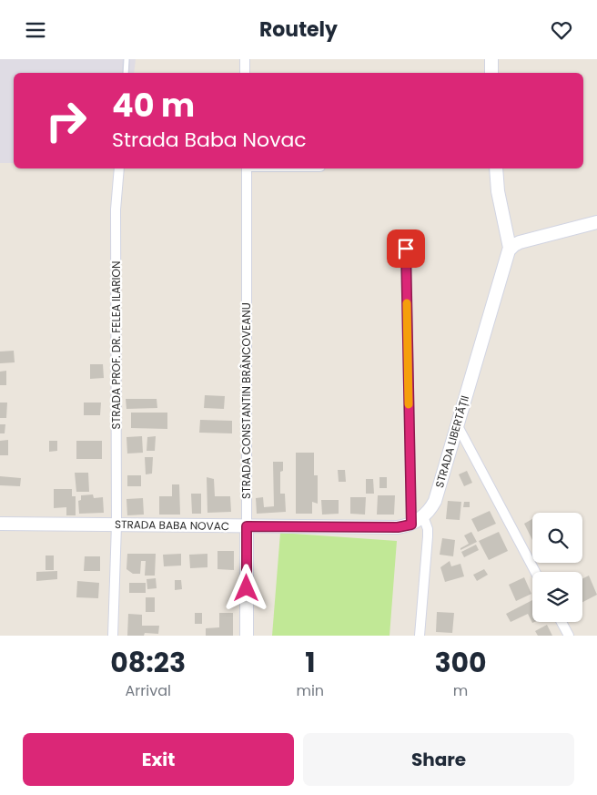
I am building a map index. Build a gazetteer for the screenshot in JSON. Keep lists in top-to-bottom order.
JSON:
{
  "streets": {
    "street": [
      "STRADA PROF. DR. FELEA ILARION",
      "STRADA CONSTANTIN BRÂNCOVEANU",
      "STRADA LIBERTĂȚII",
      "STRADA BABA NOVAC"
    ]
  },
  "crossings": [
    ["STRADA PROF. DR. FELEA ILARION", "STRADA BABA NOVAC"],
    ["STRADA CONSTANTIN BRÂNCOVEANU", "STRADA BABA NOVAC"],
    ["STRADA LIBERTĂȚII", "STRADA BABA NOVAC"]
  ],
  "page": {
    "header": "Routely",
    "turn": ["40 m", "Strada Baba Novac"],
    "eta": [
      "08:23",
      "Arrival",
      "1",
      "min",
      "300",
      "m"
    ],
    "buttons": ["Exit", "Share"]
  }
}
